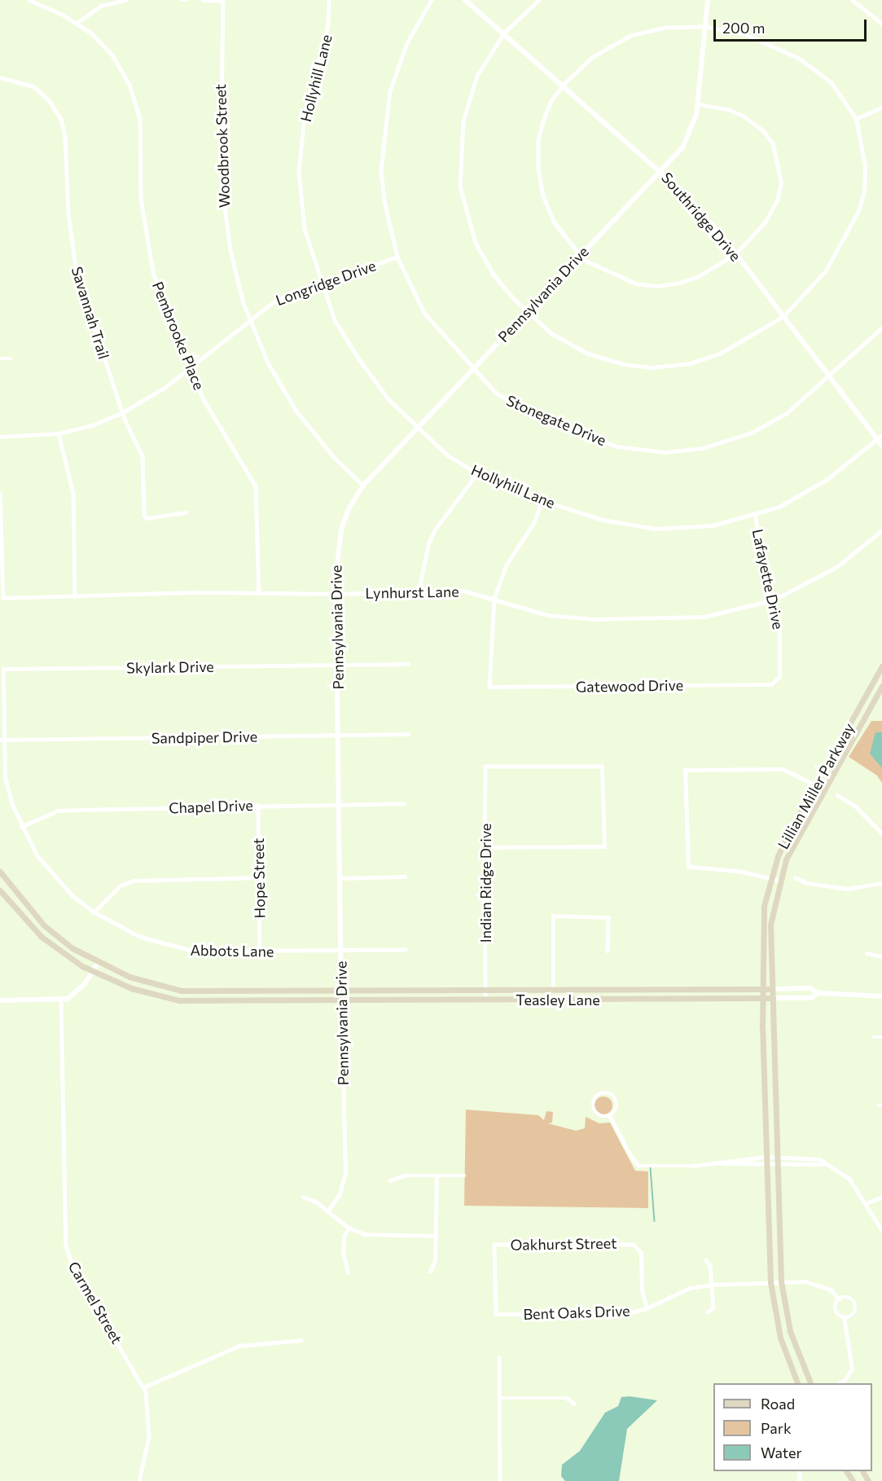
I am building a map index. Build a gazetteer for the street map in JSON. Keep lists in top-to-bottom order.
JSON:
{
  "streets": {
    "main road": ["Lillian Miller Parkway", "Teasley Lane"],
    "street": [
      "Hollyhill Lane",
      "Woodbrook Street",
      "Southridge Drive",
      "Longridge Drive",
      "Pennsylvania Drive",
      "Savannah Trail",
      "Pembrooke Place",
      "Stonegate Drive",
      "Lafayette Drive",
      "Lynhurst Lane",
      "Skylark Drive",
      "Gatewood Drive",
      "Sandpiper Drive",
      "Chapel Drive",
      "Hope Street",
      "Indian Ridge Drive",
      "Abbots Lane",
      "Oakhurst Street",
      "Carmel Street",
      "Bent Oaks Drive"
    ]
  },
  "crossings": [
    ["Hollyhill Lane", "Southridge Drive"],
    ["Hollyhill Lane", "Longridge Drive"],
    ["Hollyhill Lane", "Pennsylvania Drive"],
    ["Hollyhill Lane", "Lafayette Drive"],
    ["Woodbrook Street", "Longridge Drive"],
    ["Woodbrook Street", "Pennsylvania Drive"],
    ["Southridge Drive", "Pennsylvania Drive"],
    ["Southridge Drive", "Stonegate Drive"],
    ["Longridge Drive", "Savannah Trail"],
    ["Longridge Drive", "Pembrooke Place"],
    ["Longridge Drive", "Stonegate Drive"],
    ["Pennsylvania Drive", "Stonegate Drive"],
    ["Pennsylvania Drive", "Lynhurst Lane"],
    ["Pennsylvania Drive", "Skylark Drive"],
    ["Pennsylvania Drive", "Sandpiper Drive"],
    ["Pennsylvania Drive", "Chapel Drive"],
    ["Pennsylvania Drive", "Abbots Lane"],
    ["Pennsylvania Drive", "Teasley Lane"],
    ["Pembrooke Place", "Lynhurst Lane"],
    ["Lafayette Drive", "Lynhurst Lane"],
    ["Lafayette Drive", "Gatewood Drive"],
    ["Lynhurst Lane", "Gatewood Drive"],
    ["Skylark Drive", "Sandpiper Drive"],
    ["Skylark Drive", "Abbots Lane"],
    ["Sandpiper Drive", "Abbots Lane"],
    ["Lillian Miller Parkway", "Teasley Lane"],
    ["Chapel Drive", "Hope Street"],
    ["Chapel Drive", "Abbots Lane"],
    ["Hope Street", "Abbots Lane"],
    ["Indian Ridge Drive", "Teasley Lane"],
    ["Oakhurst Street", "Bent Oaks Drive"]
  ],
  "legend": ["Road", "Park", "Water"],
  "scale_bar": "200 m"
}
